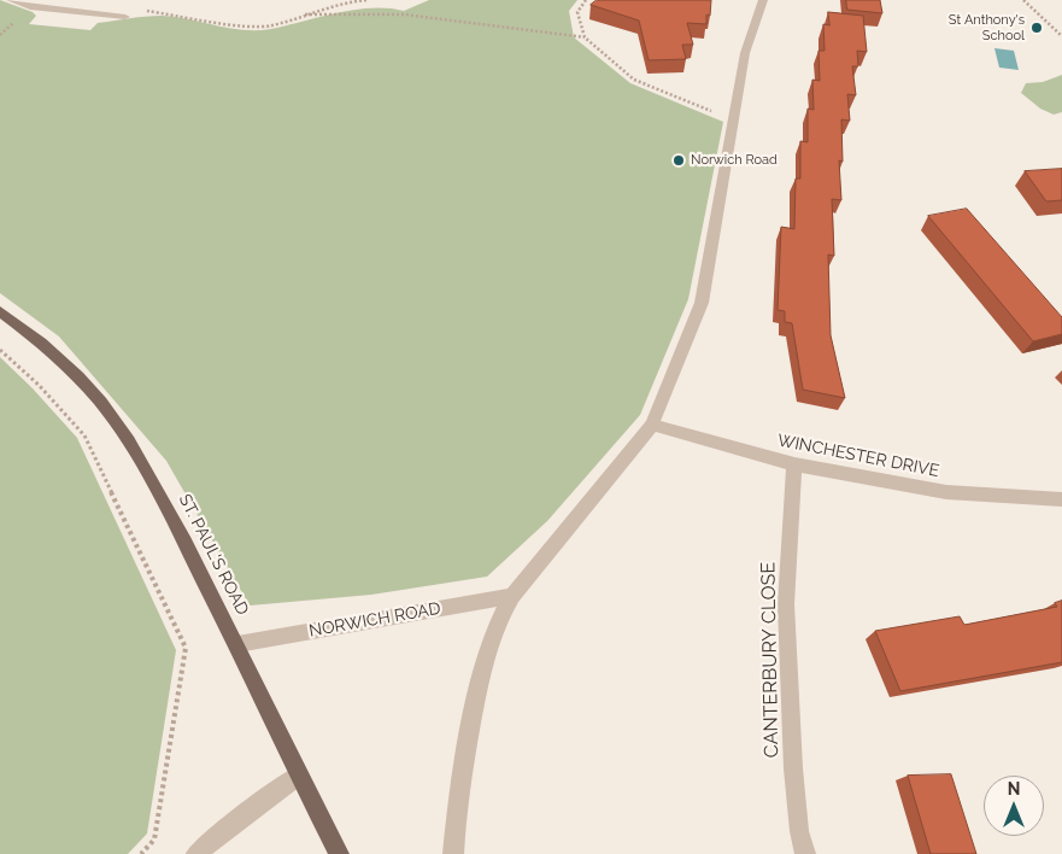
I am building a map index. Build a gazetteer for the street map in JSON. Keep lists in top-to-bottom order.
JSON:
{
  "streets": {
    "main road": ["ST. PAUL'S ROAD"],
    "street": ["WINCHESTER DRIVE", "NORWICH ROAD", "CANTERBURY CLOSE"]
  },
  "crossings": [
    ["WINCHESTER DRIVE", "CANTERBURY CLOSE"],
    ["ST. PAUL'S ROAD", "NORWICH ROAD"]
  ],
  "places": ["St Anthony's School", "Norwich Road"],
  "north": "top"
}
